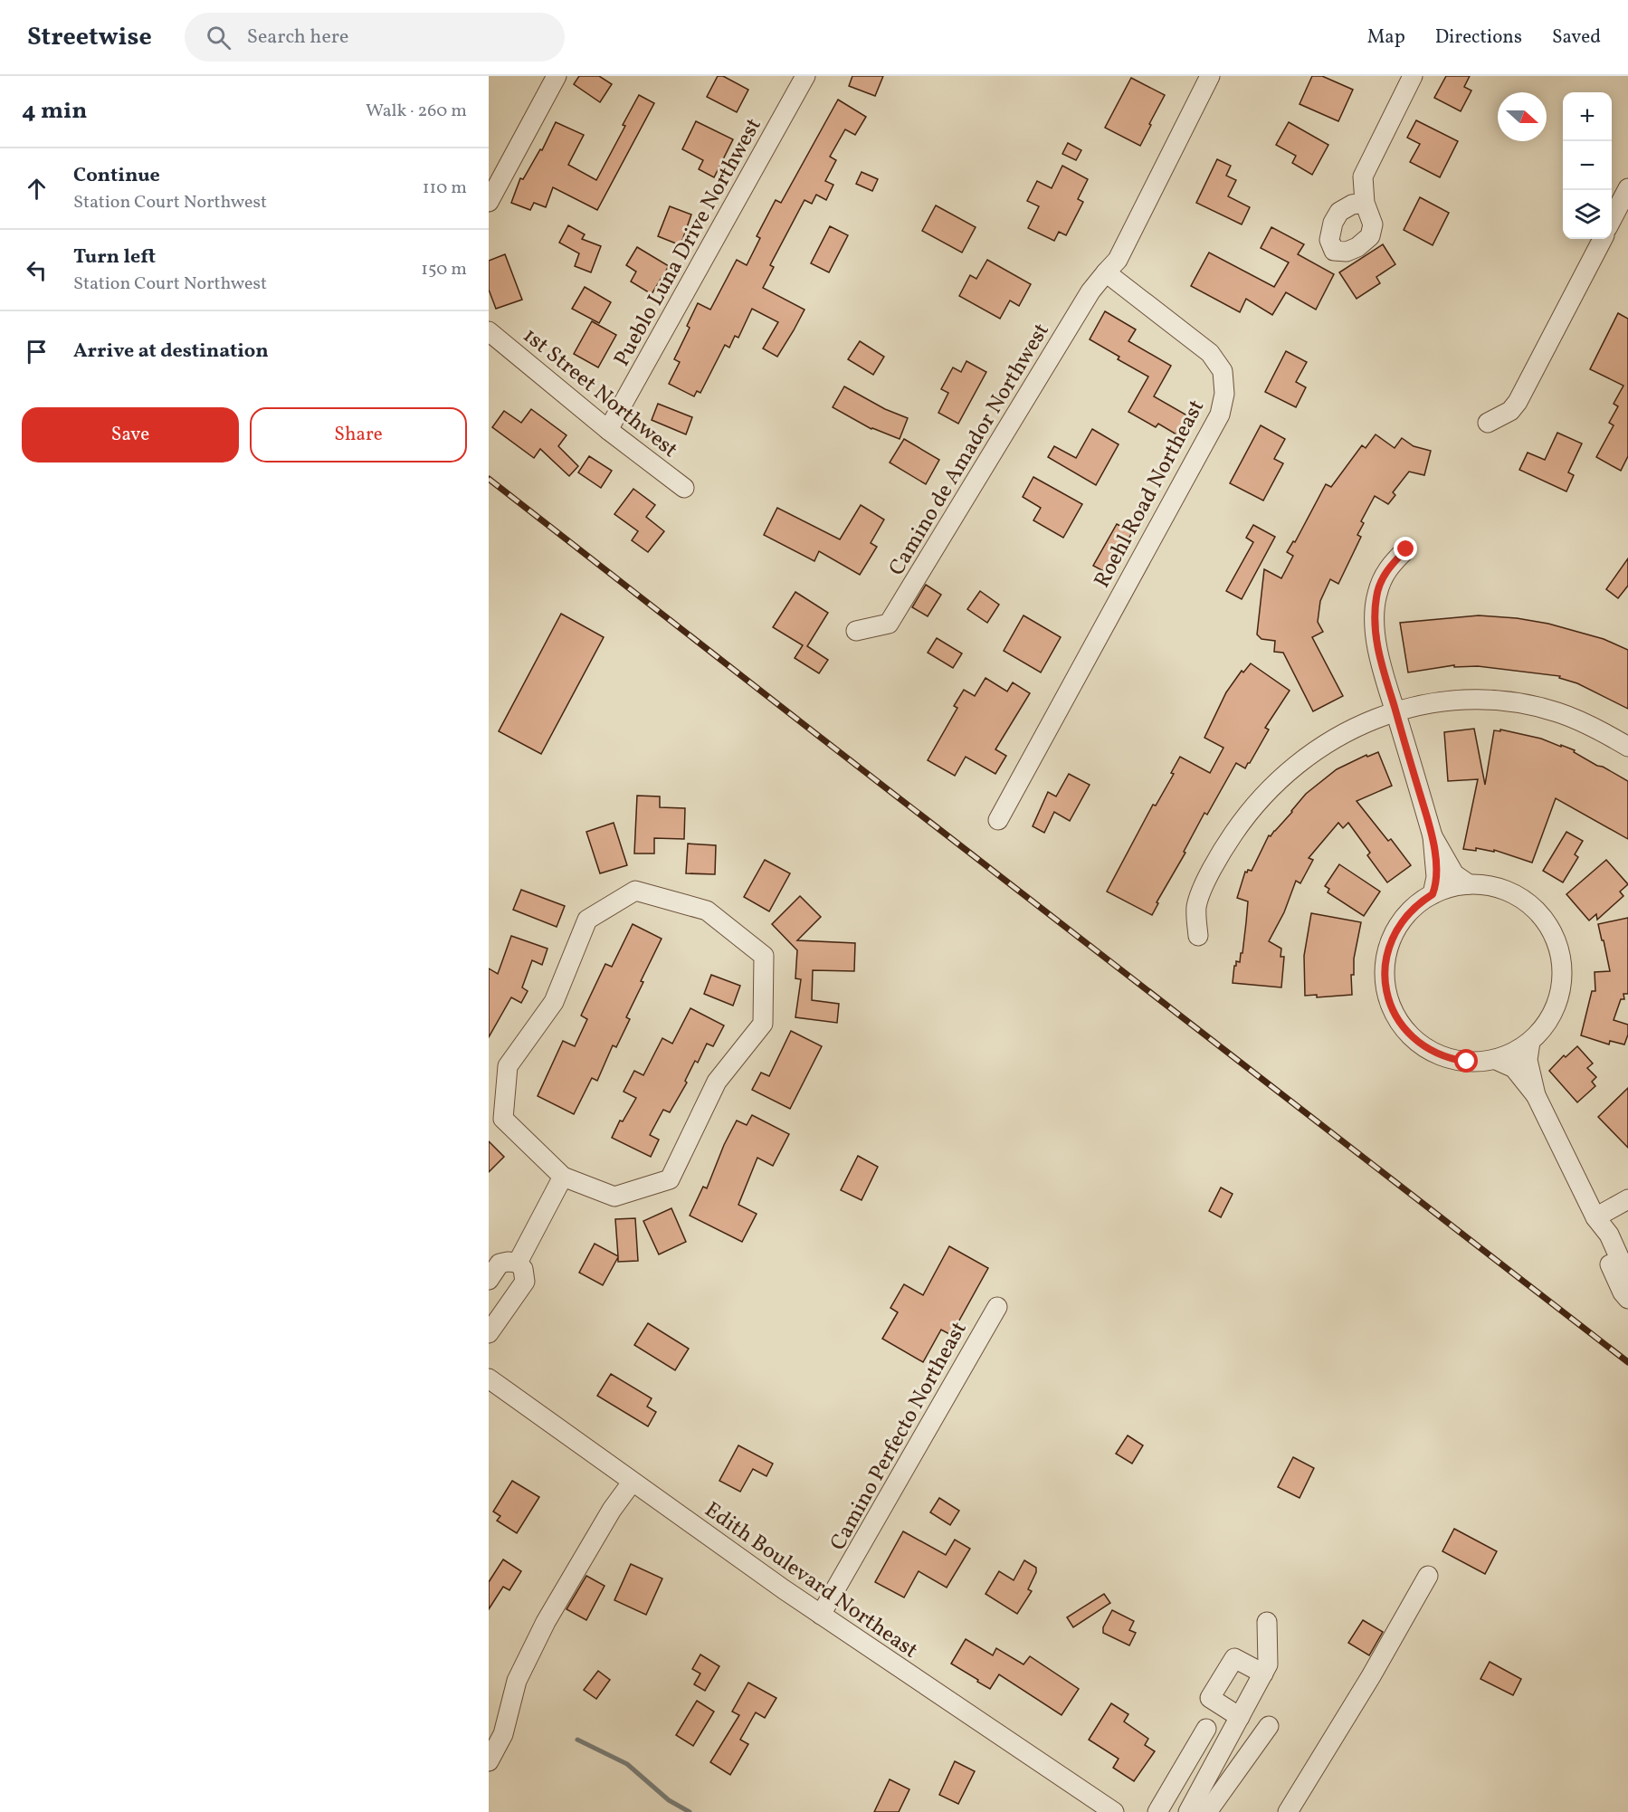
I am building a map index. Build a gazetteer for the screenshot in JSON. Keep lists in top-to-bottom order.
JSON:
{
  "streets": {
    "street": [
      "Pueblo Luna Drive Northwest",
      "1st Street Northwest",
      "Camino de Amador Northwest",
      "Roehl Road Northeast",
      "Camino Perfecto Northeast",
      "Edith Boulevard Northeast"
    ]
  },
  "crossings": [
    ["Pueblo Luna Drive Northwest", "1st Street Northwest"],
    ["Camino de Amador Northwest", "Roehl Road Northeast"],
    ["Camino Perfecto Northeast", "Edith Boulevard Northeast"]
  ],
  "north": "right",
  "page": {
    "header": "Streetwise",
    "search": "Search here",
    "nav": ["Map", "Directions", "Saved"],
    "heading": ["4 min", "Walk · 260 m"],
    "map_buttons": ["+", "−"],
    "list": [
      ["Continue", "Station Court Northwest", "110 m"],
      ["Turn left", "Station Court Northwest", "150 m"],
      "Arrive at destination"
    ],
    "buttons": ["Save", "Share"]
  }
}
